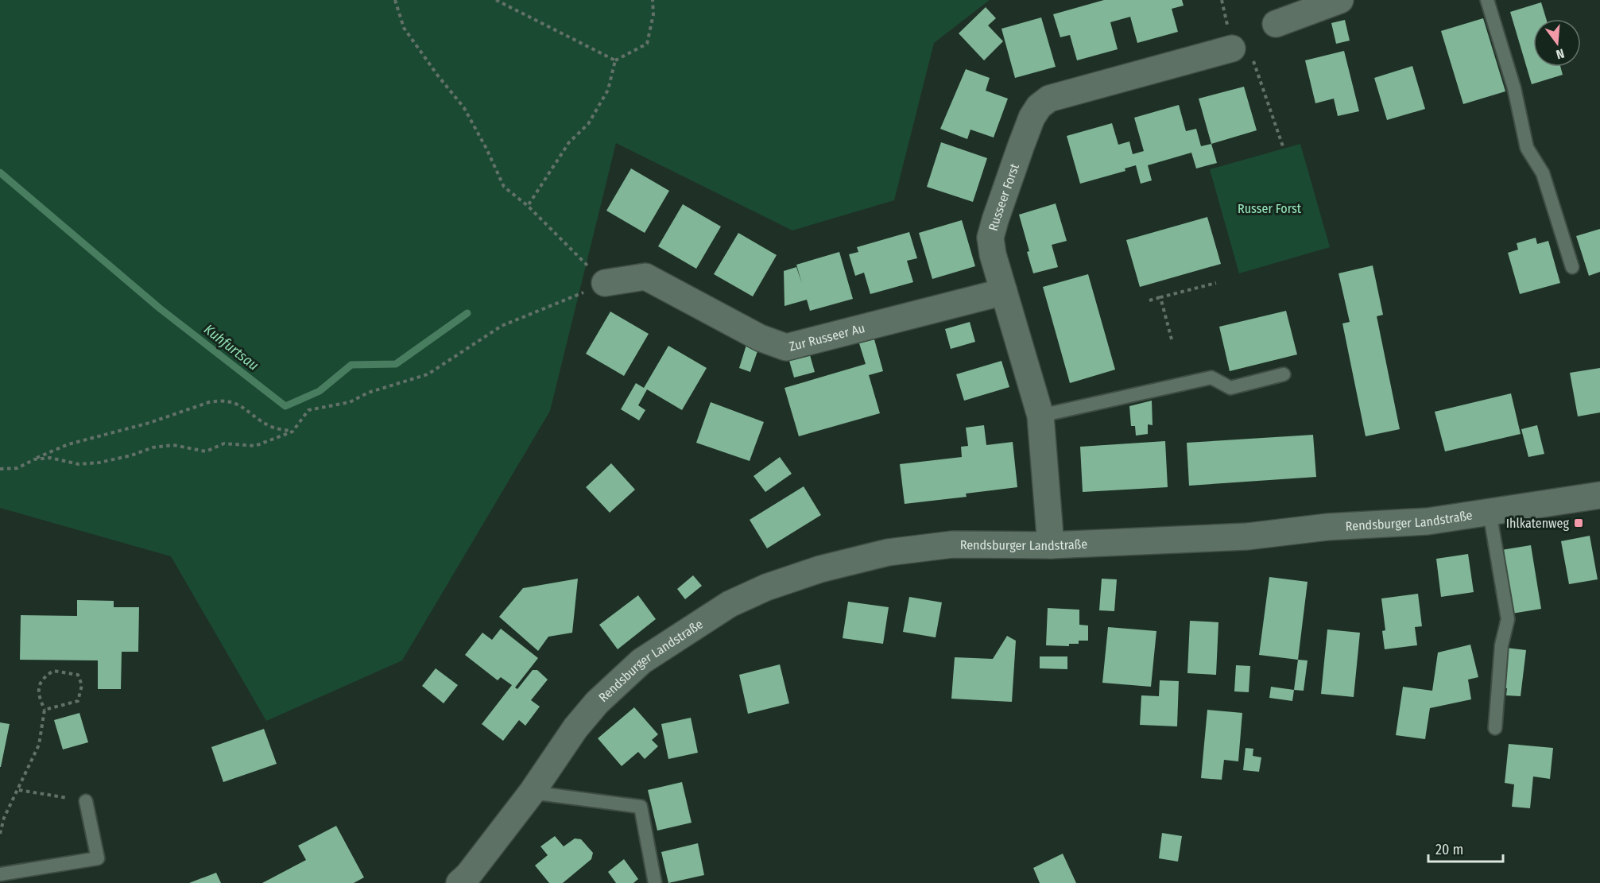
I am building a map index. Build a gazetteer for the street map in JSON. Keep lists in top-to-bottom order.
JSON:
{
  "streets": {
    "street": ["Russeer Forst", "Zur Russeer Au", "Rendsburger Landstraße"]
  },
  "crossings": [
    ["Russeer Forst", "Zur Russeer Au"],
    ["Russeer Forst", "Rendsburger Landstraße"]
  ],
  "water": ["Kuhfurtsau"],
  "parks": ["Russer Forst"],
  "places": {
    "transit": ["Ihlkatenweg"]
  },
  "scale_bar": "20 m",
  "north": "bottom"
}
